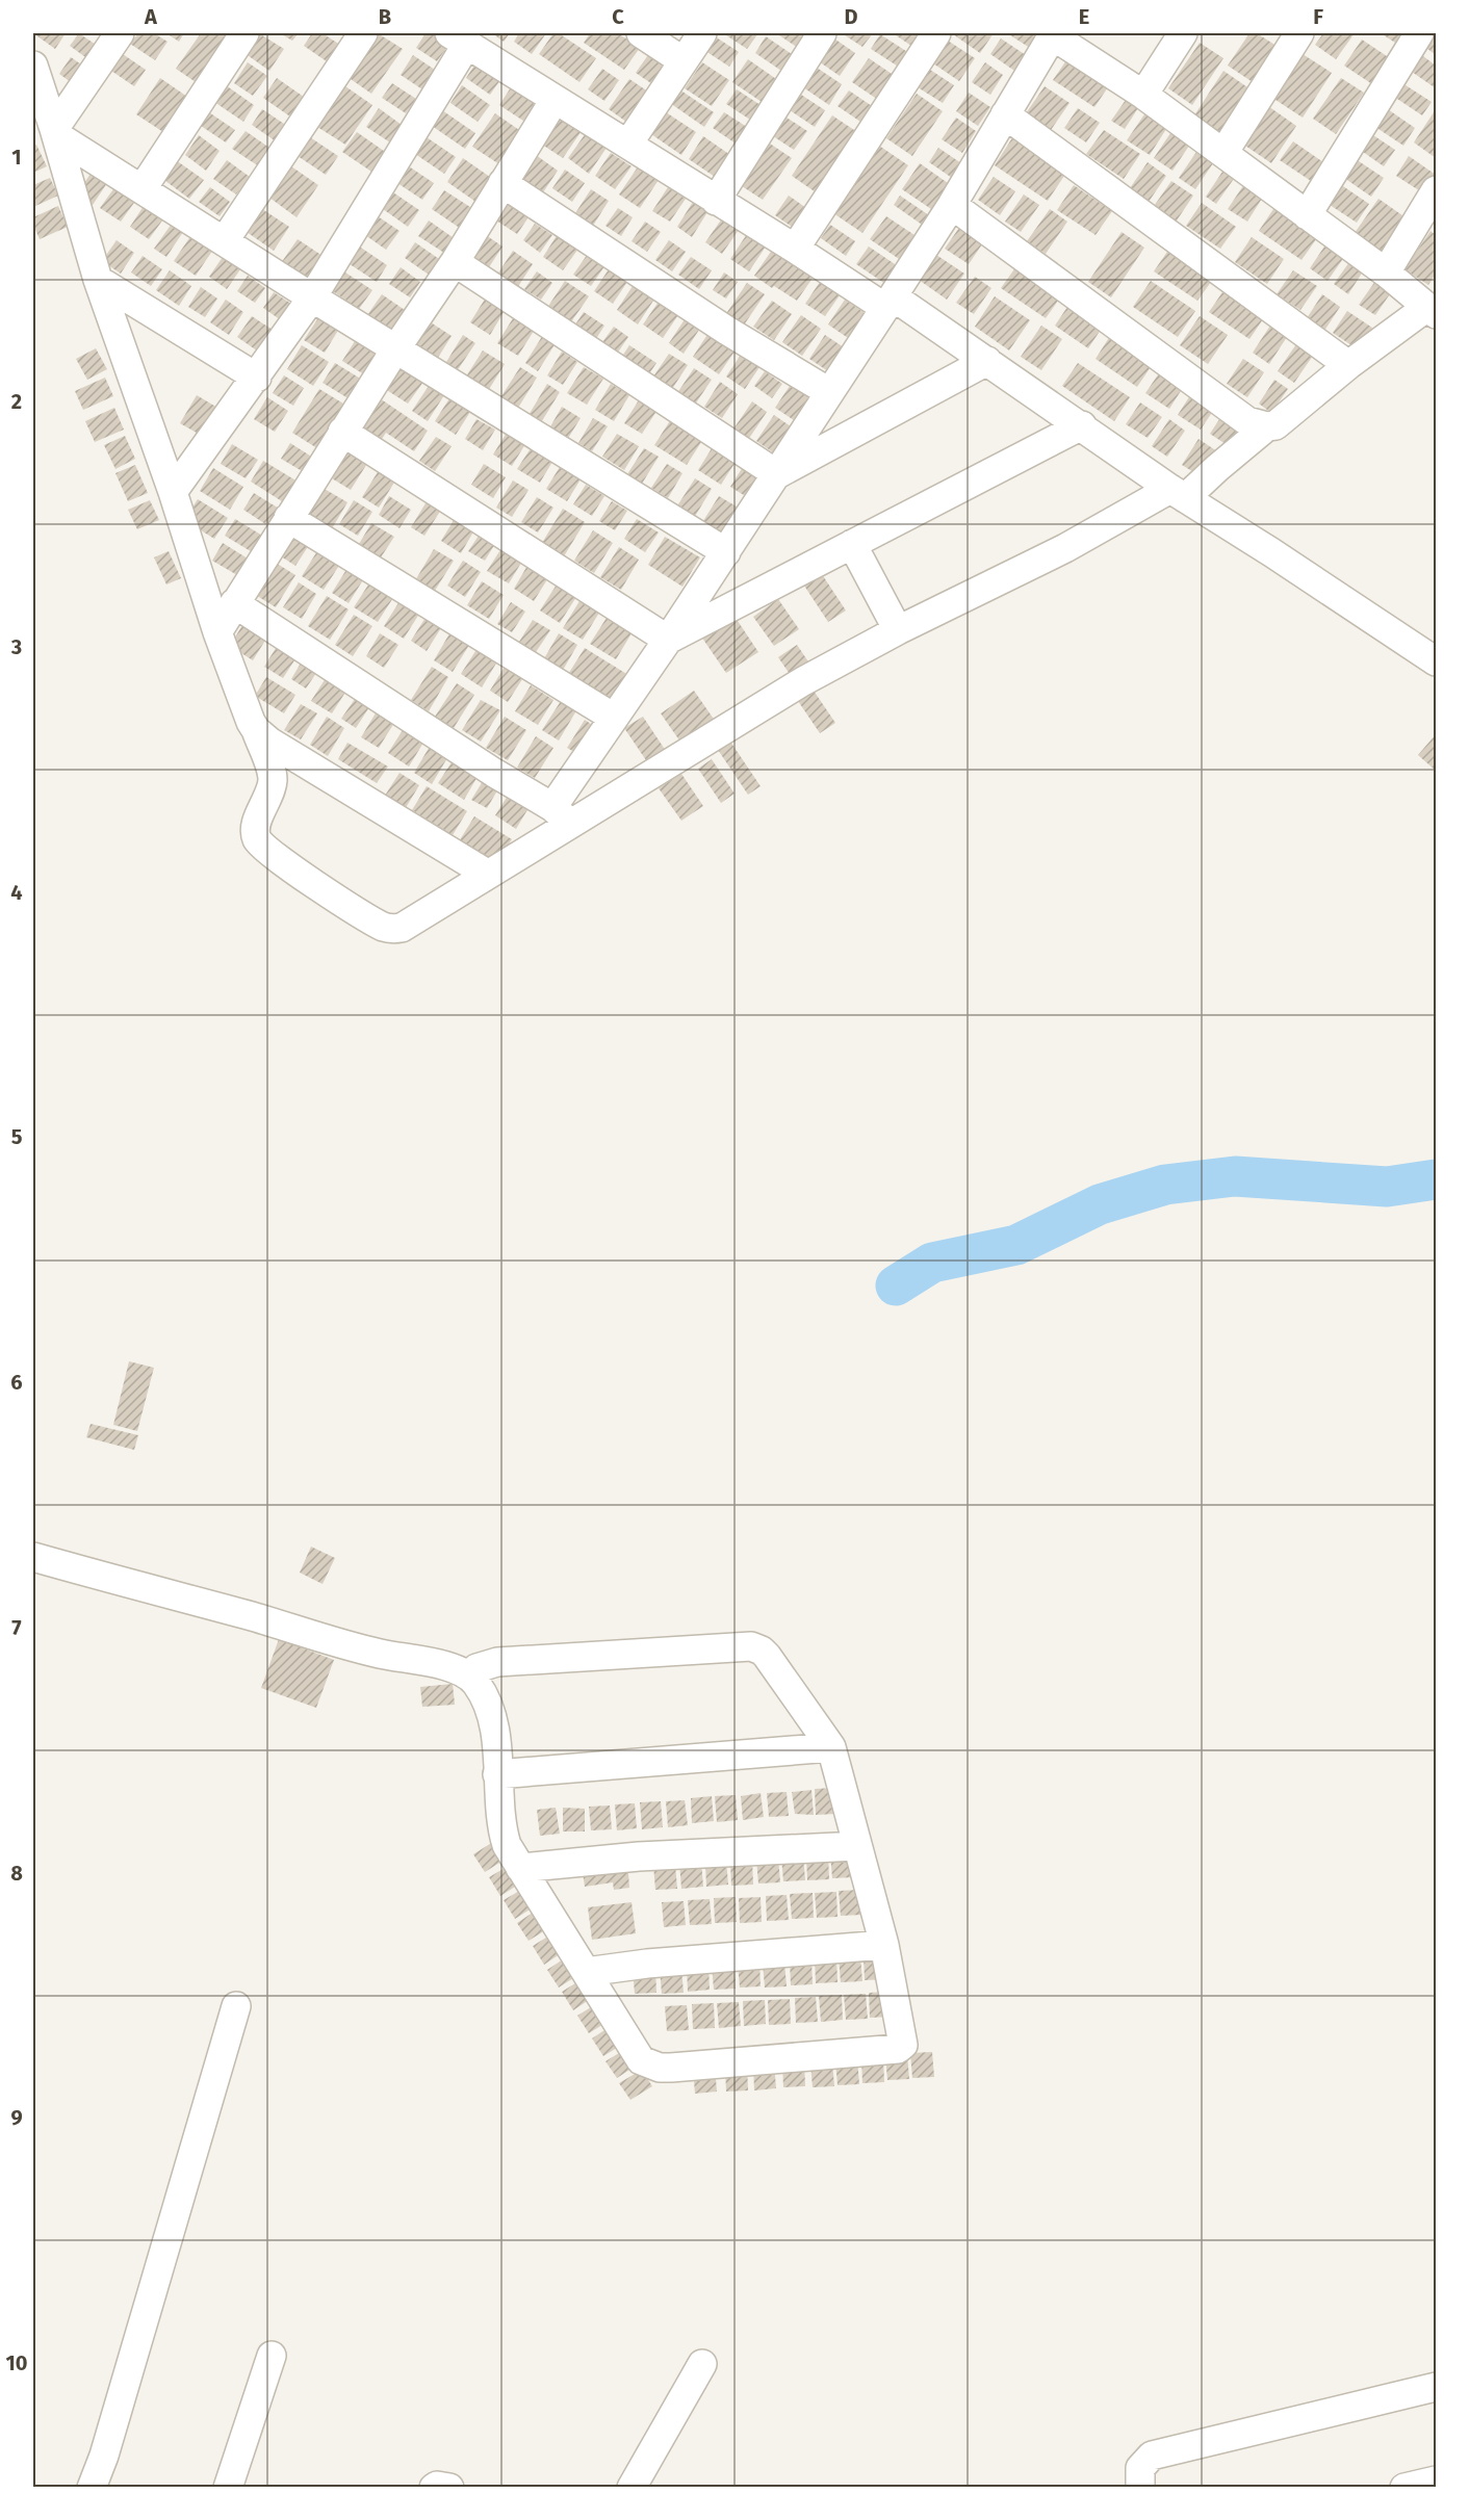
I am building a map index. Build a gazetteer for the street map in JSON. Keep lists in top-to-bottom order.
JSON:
{
  "grid": {
    "columns": [
      "A",
      "B",
      "C",
      "D",
      "E",
      "F"
    ],
    "rows": [
      "1",
      "2",
      "3",
      "4",
      "5",
      "6",
      "7",
      "8",
      "9",
      "10"
    ]
  }
}
